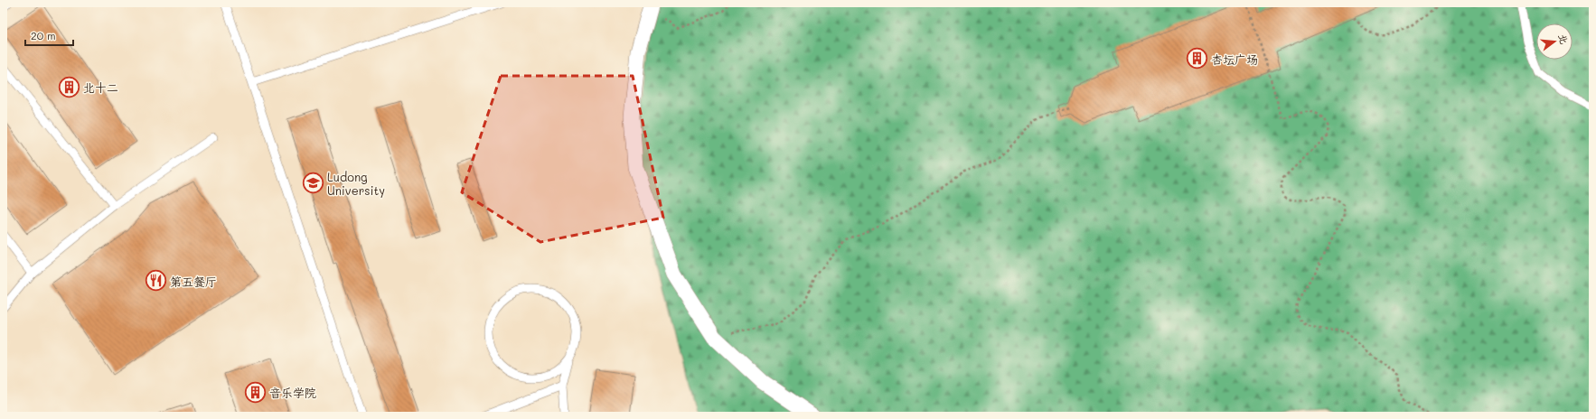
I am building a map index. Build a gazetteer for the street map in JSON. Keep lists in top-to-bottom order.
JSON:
{
  "places": {
    "building": ["杏坛广场", "北十二", "音乐学院"],
    "school or university": ["Ludong University"],
    "restaurant": ["第五餐厅"]
  },
  "scale_bar": "20 m",
  "north": "right"
}
